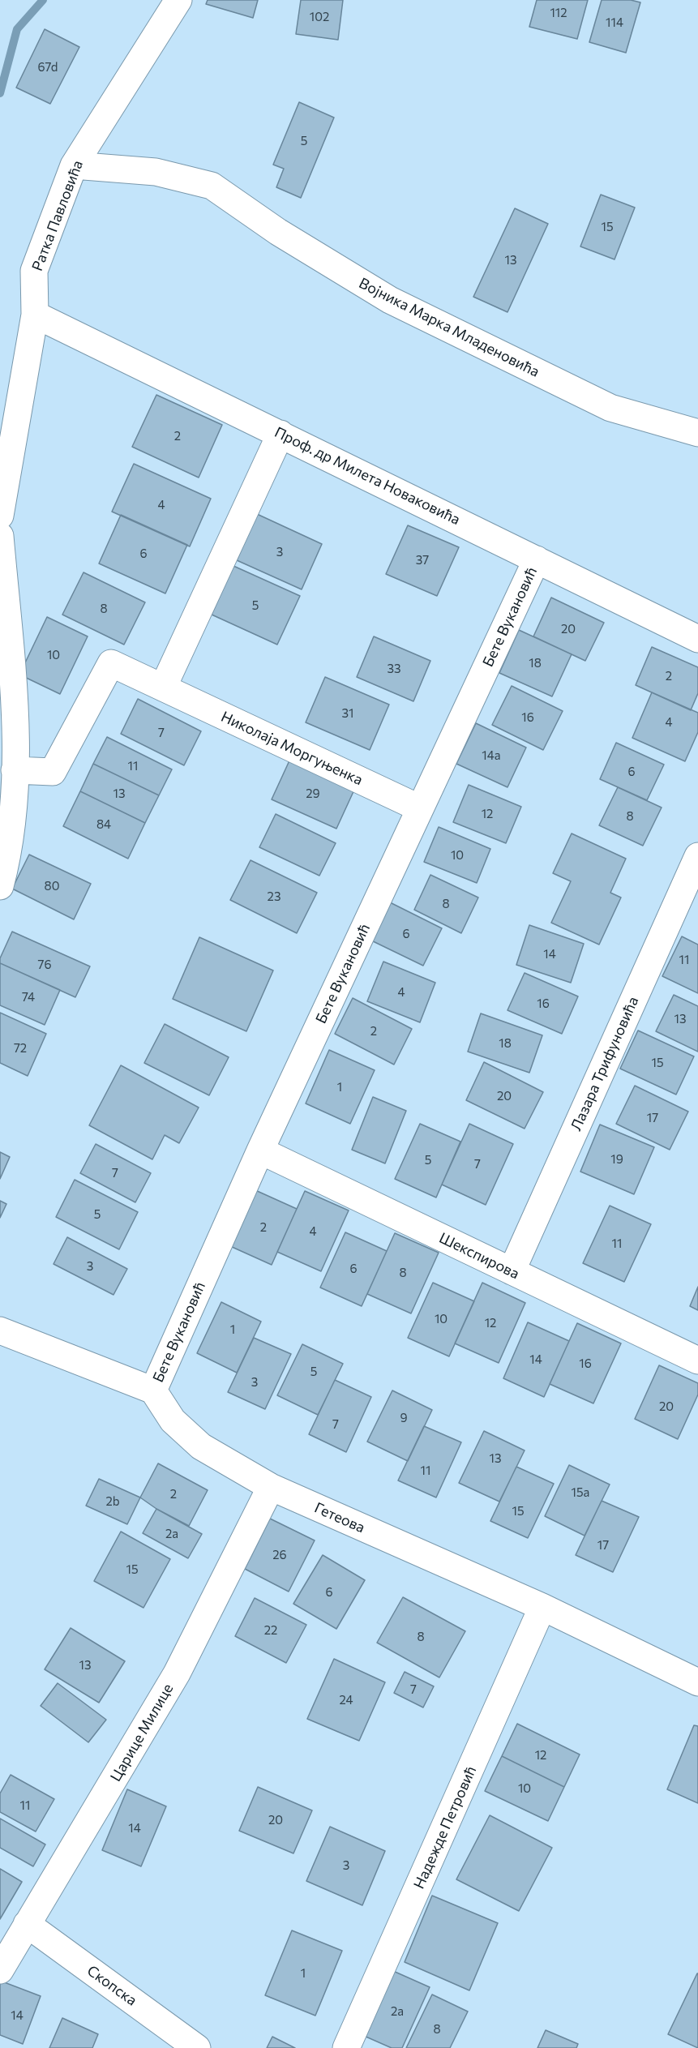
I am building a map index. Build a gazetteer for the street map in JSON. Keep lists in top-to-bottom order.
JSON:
{
  "streets": {
    "street": [
      "Ратка Павловића",
      "Војника Марка Младеновића",
      "Проф. др Милета Новаковића",
      "Бете Вукановић",
      "Николаја Моргуњенка",
      "Лазара Трифуновића",
      "Шекспирова",
      "Гетеова",
      "Царице Милице",
      "Надежде Петровић",
      "Скопска"
    ]
  },
  "crossings": [
    ["Ратка Павловића", "Војника Марка Младеновића"],
    ["Ратка Павловића", "Проф. др Милета Новаковића"],
    ["Проф. др Милета Новаковића", "Бете Вукановић"],
    ["Бете Вукановић", "Николаја Моргуњенка"],
    ["Бете Вукановић", "Шекспирова"],
    ["Бете Вукановић", "Гетеова"],
    ["Лазара Трифуновића", "Шекспирова"],
    ["Гетеова", "Царице Милице"],
    ["Гетеова", "Надежде Петровић"],
    ["Царице Милице", "Скопска"]
  ],
  "house_numbers": [
    "112",
    "102",
    "114",
    "67d",
    "5",
    "15",
    "13",
    "2",
    "4",
    "3",
    "6",
    "37",
    "5",
    "8",
    "20",
    "10",
    "18",
    "33",
    "2",
    "31",
    "16",
    "4",
    "7",
    "14a",
    "11",
    "6",
    "13",
    "29",
    "12",
    "8",
    "84",
    "10",
    "80",
    "23",
    "8",
    "6",
    "14",
    "11",
    "76",
    "4",
    "74",
    "16",
    "13",
    "2",
    "18",
    "72",
    "15",
    "1",
    "20",
    "17",
    "19",
    "5",
    "7",
    "7",
    "5",
    "2",
    "4",
    "11",
    "3",
    "6",
    "8",
    "10",
    "12",
    "1",
    "14",
    "16",
    "5",
    "3",
    "20",
    "9",
    "7",
    "13",
    "11",
    "15a",
    "2",
    "2b",
    "15",
    "2a",
    "17",
    "26",
    "15",
    "6",
    "22",
    "8",
    "13",
    "7",
    "24",
    "12",
    "10",
    "11",
    "20",
    "14",
    "3",
    "1",
    "2a",
    "14",
    "8"
  ]
}
